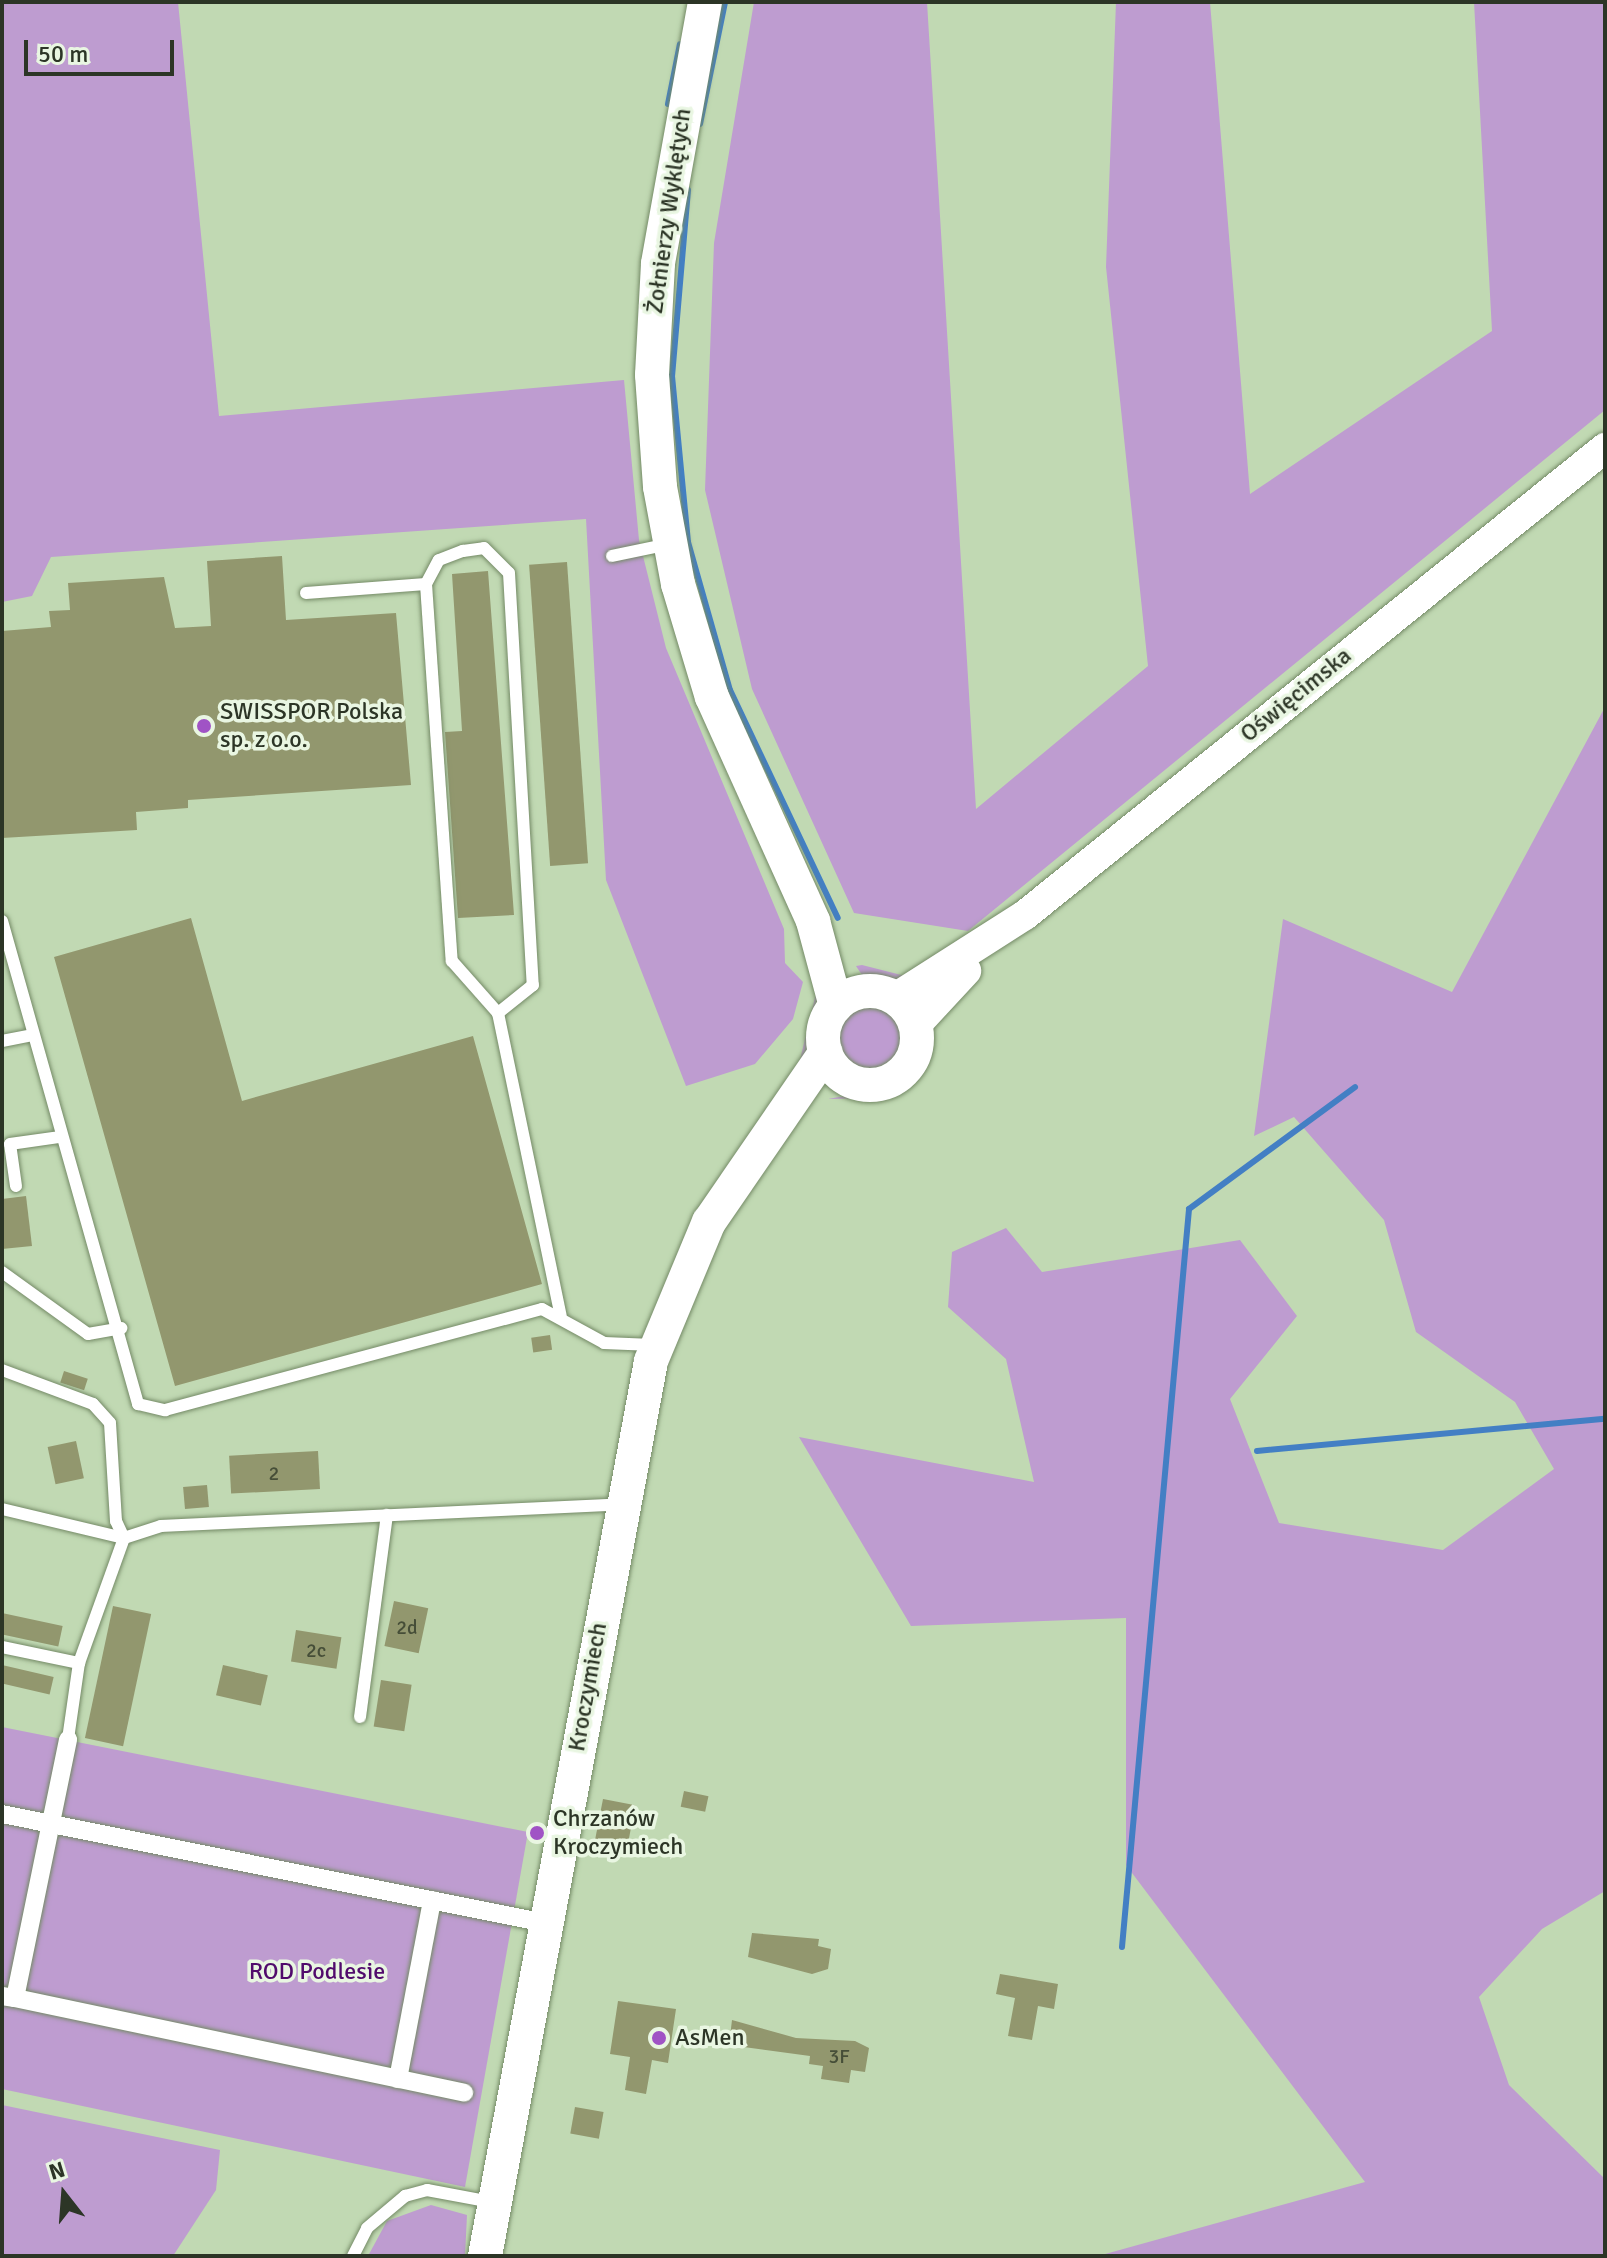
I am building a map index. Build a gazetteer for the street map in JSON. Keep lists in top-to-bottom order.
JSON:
{
  "streets": {
    "main road": ["Żołnierzy Wyklętych", "Kroczymiech"],
    "street": ["Oświęcimska"]
  },
  "crossings": [
    ["Żołnierzy Wyklętych", "Oświęcimska"],
    ["Żołnierzy Wyklętych", "Kroczymiech"],
    ["Oświęcimska", "Kroczymiech"]
  ],
  "parks": ["ROD Podlesie"],
  "places": ["SWISSPOR Polska sp. z o.o.", "Chrzanów Kroczymiech", "AsMen"],
  "house_numbers": [
    "2",
    "2d",
    "2c",
    "3F"
  ],
  "scale_bar": "50 m",
  "north": "top"
}
